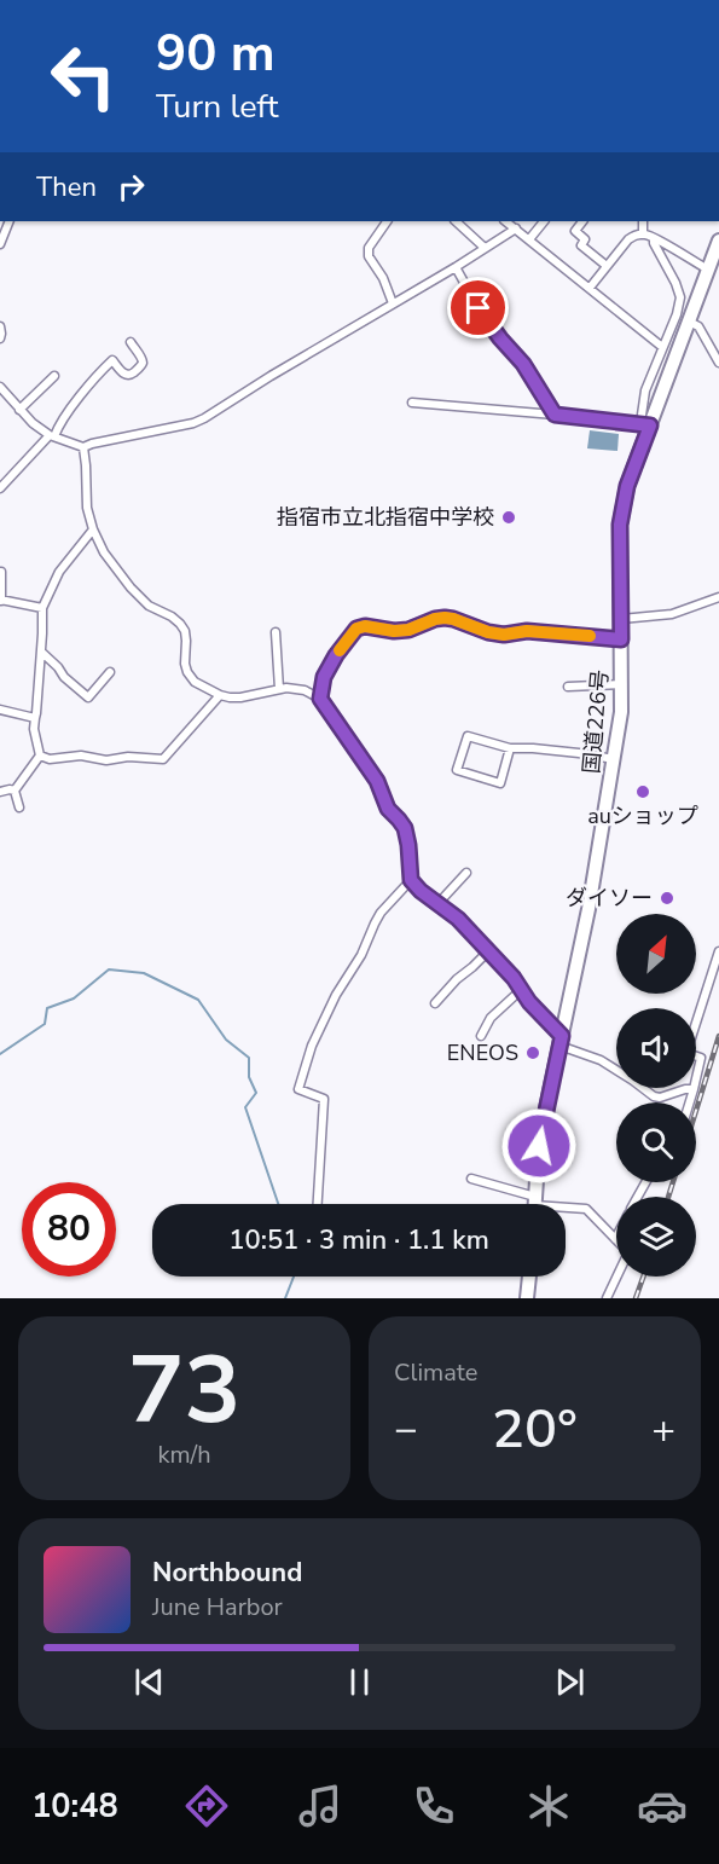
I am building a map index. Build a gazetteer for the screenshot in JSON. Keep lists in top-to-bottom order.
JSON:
{
  "streets": {
    "highway": ["国道226号"]
  },
  "places": [
    "指宿市立北指宿中学校",
    "auショップ",
    "ダイソー",
    "ENEOS"
  ],
  "north": "top right",
  "page": {
    "turn": ["90 m", "Turn left"],
    "then": "Then",
    "limit": "80",
    "trip": "10:51 · 3 min · 1.1 km",
    "tile": [
      ["73", "km/h"],
      "Climate"
    ],
    "heat": ["−", "20°", "+"],
    "song": ["Northbound", "June Harbor"],
    "tabs": "10:48"
  }
}
